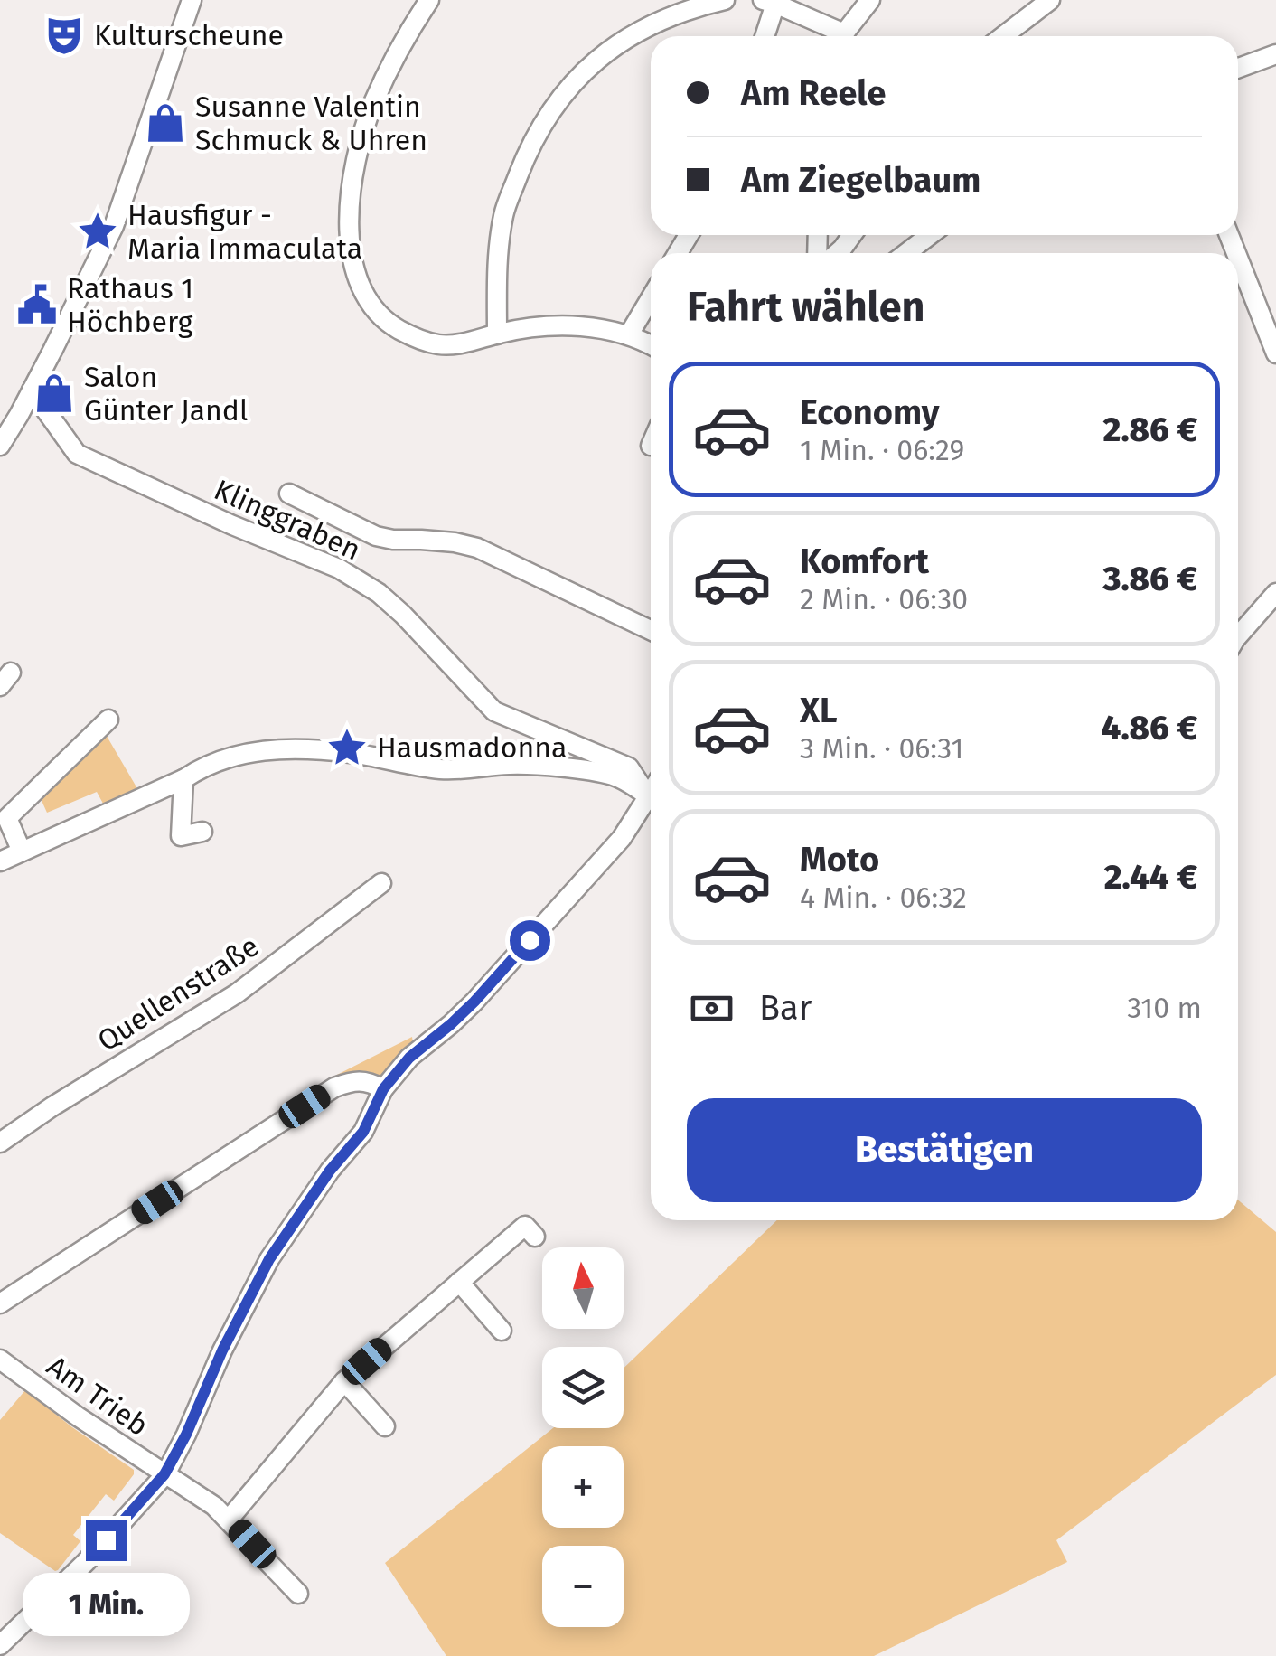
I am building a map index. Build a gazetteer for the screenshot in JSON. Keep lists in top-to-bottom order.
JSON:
{
  "streets": {
    "street": ["Klinggraben", "Quellenstraße", "Am Trieb"]
  },
  "places": {
    "theatre": ["Kulturscheune"],
    "shop": ["Susanne Valentin Schmuck & Uhren", "Salon Günter Jandl"],
    "place": ["Hausfigur - Maria Immaculata", "Hausmadonna"],
    "public building": ["Rathaus 1 Höchberg"]
  },
  "north": "top",
  "page": {
    "banner": ["Am Reele", "Am Ziegelbaum"],
    "heading": "Fahrt wählen",
    "list": [
      {
        "name": "Economy",
        "note": "1 Min. · 06:29",
        "value": "2.86 €"
      },
      {
        "name": "Komfort",
        "note": "2 Min. · 06:30",
        "value": "3.86 €"
      },
      {
        "name": "XL",
        "note": "3 Min. · 06:31",
        "value": "4.86 €"
      },
      {
        "name": "Moto",
        "note": "4 Min. · 06:32",
        "value": "2.44 €"
      }
    ],
    "pay": ["Bar", "310 m"],
    "buttons": "Bestätigen",
    "map_buttons": ["+", "−"],
    "bubble": "1 Min."
  }
}
